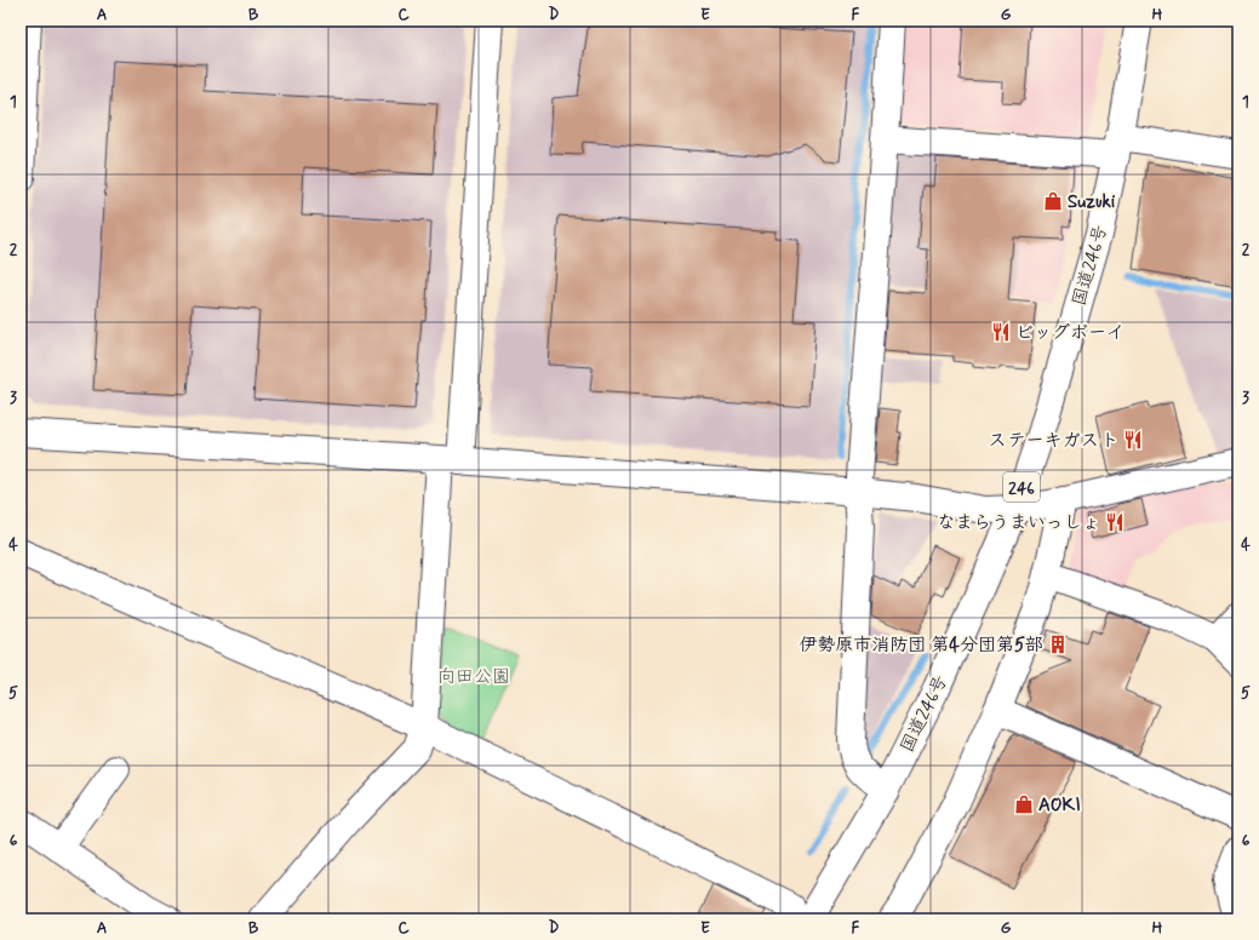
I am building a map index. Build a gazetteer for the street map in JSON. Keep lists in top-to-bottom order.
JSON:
{
  "streets": {
    "main road": ["国道246号", "246"]
  },
  "parks": ["向田公園"],
  "places": {
    "shop": ["Suzuki", "AOKI"],
    "restaurant": ["ビッグボーイ", "ステーキガスト", "なまらうまいっしょ"],
    "building": ["伊勢原市消防団 第4分団第5部"]
  },
  "grid": {
    "columns": [
      "A",
      "B",
      "C",
      "D",
      "E",
      "F",
      "G",
      "H"
    ],
    "rows": [
      "1",
      "2",
      "3",
      "4",
      "5",
      "6"
    ]
  }
}
